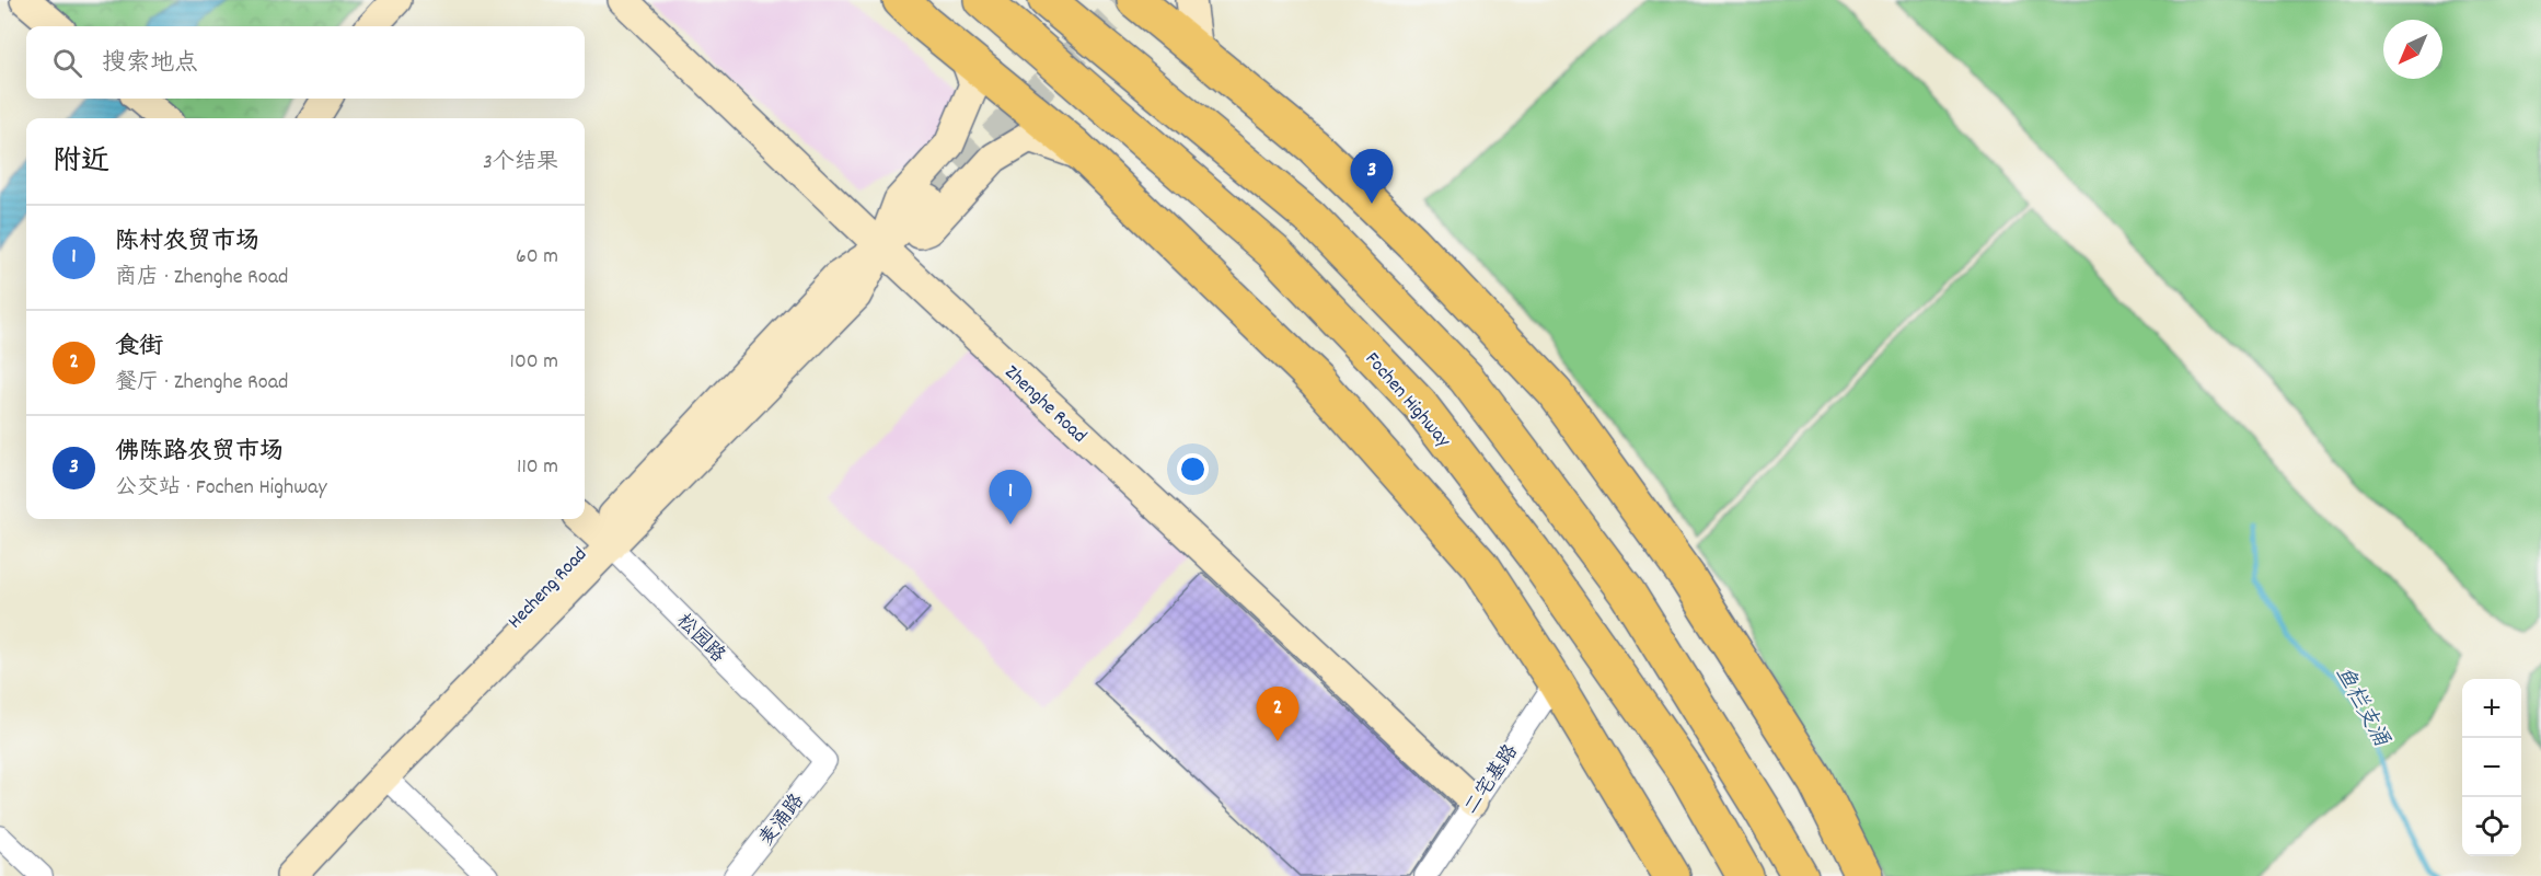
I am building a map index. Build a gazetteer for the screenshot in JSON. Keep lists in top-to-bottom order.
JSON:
{
  "streets": {
    "highway": ["Fochen Highway"],
    "main road": ["Zhenghe Road", "Hecheng Road"],
    "street": ["松园路", "二宅基路", "麦涌路"]
  },
  "crossings": [
    ["Zhenghe Road", "Hecheng Road"],
    ["Zhenghe Road", "二宅基路"],
    ["Hecheng Road", "松园路"],
    ["松园路", "麦涌路"]
  ],
  "water": ["鱼栏支涌"],
  "north": "bottom left",
  "page": {
    "search": "搜索地点",
    "heading": ["附近", "3个结果"],
    "pins": ["3", "1", "2"],
    "list": [
      {
        "mark": "1",
        "name": "陈村农贸市场",
        "note": "商店 · Zhenghe Road",
        "value": "60 m"
      },
      {
        "mark": "2",
        "name": "食街",
        "note": "餐厅 · Zhenghe Road",
        "value": "100 m"
      },
      {
        "mark": "3",
        "name": "佛陈路农贸市场",
        "note": "公交站 · Fochen Highway",
        "value": "110 m"
      }
    ],
    "map_buttons": ["+", "−"]
  }
}
